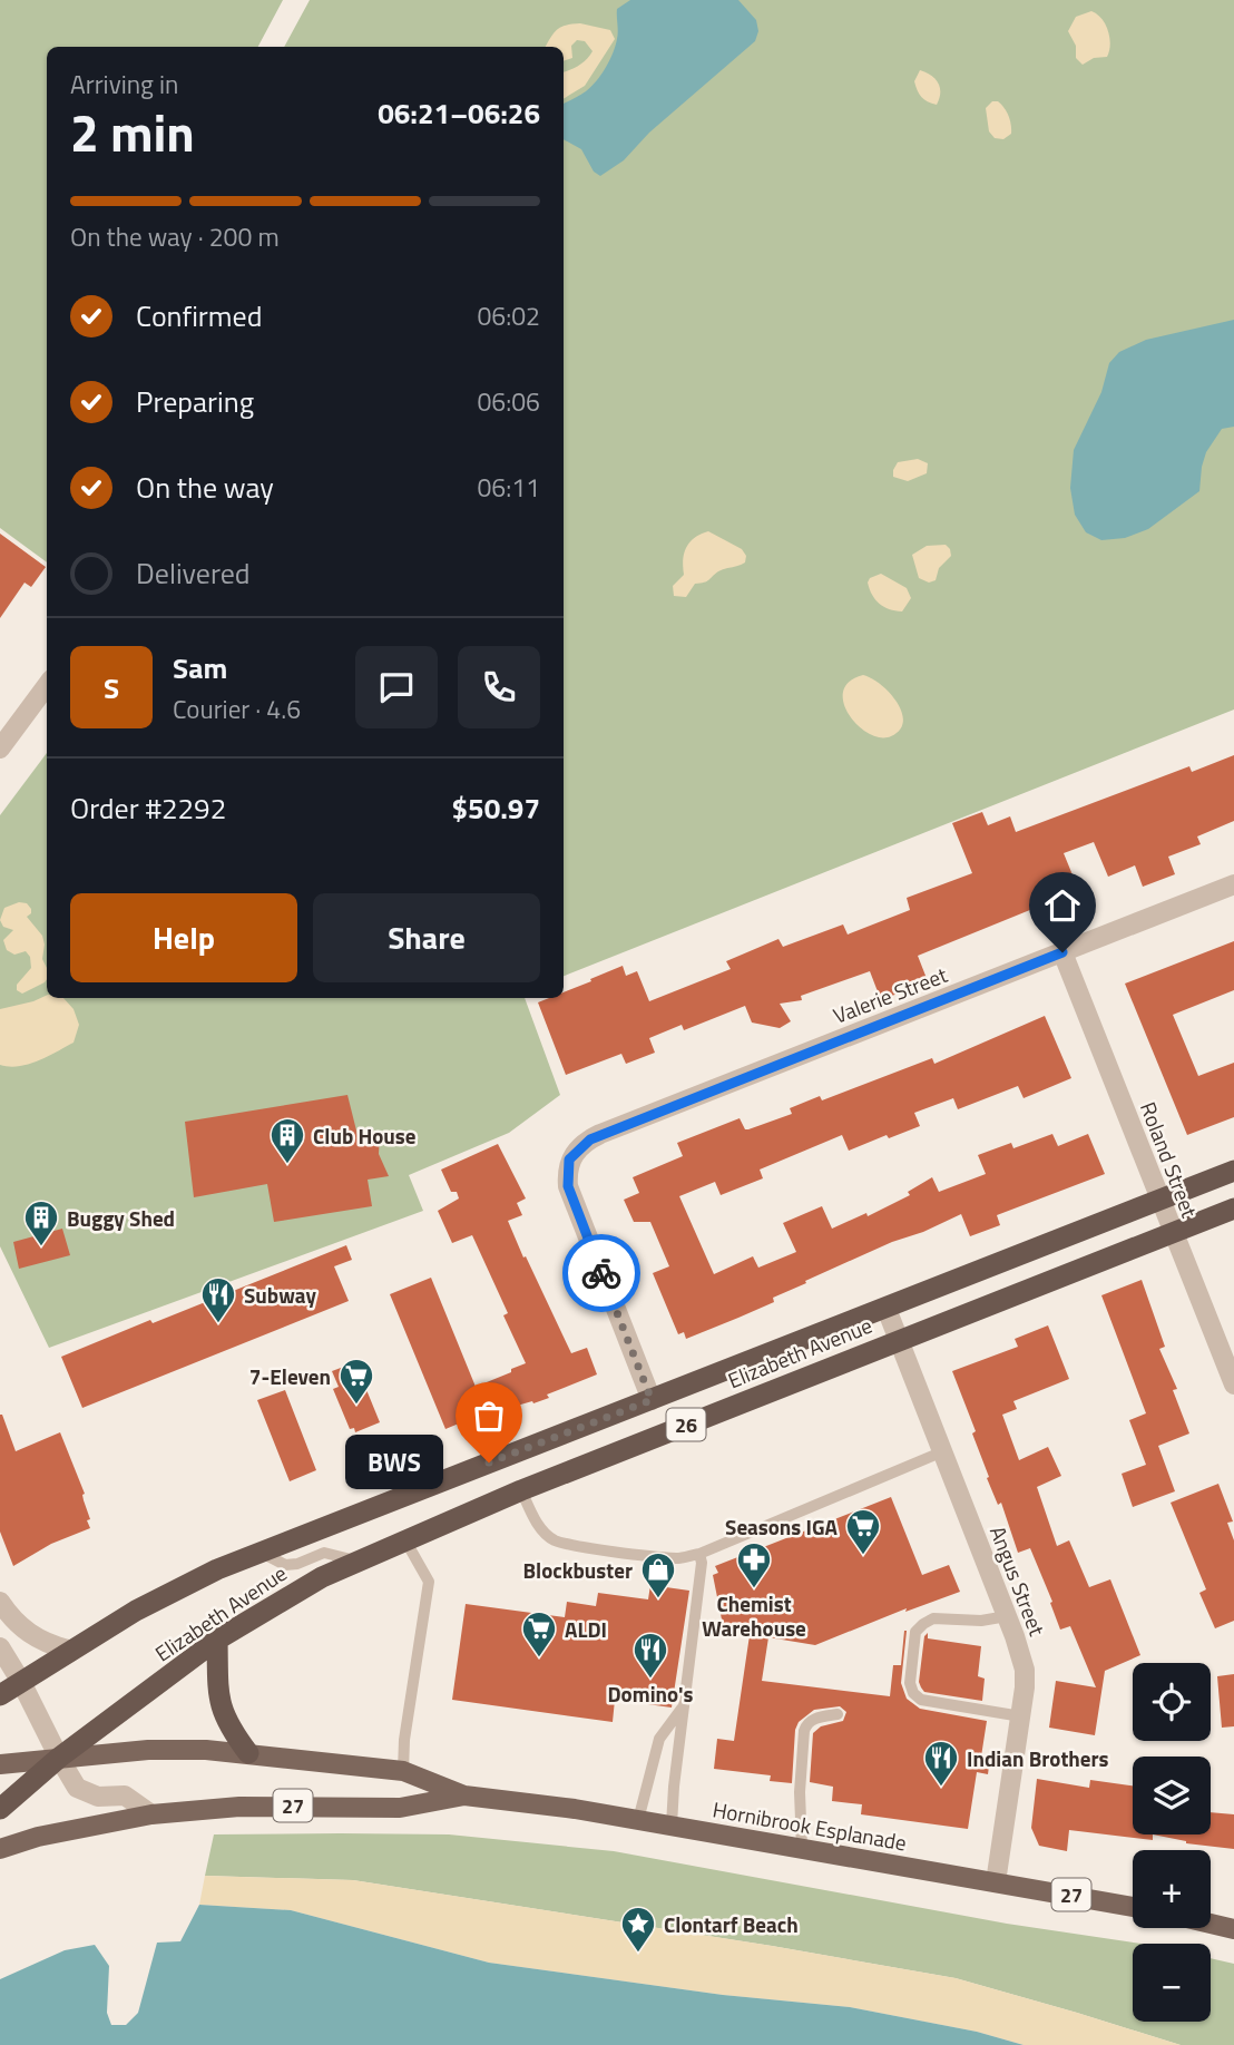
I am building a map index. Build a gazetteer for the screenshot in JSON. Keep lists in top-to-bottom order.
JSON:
{
  "streets": {
    "highway": ["Elizabeth Avenue", "26"],
    "main road": ["27", "Hornibrook Esplanade"],
    "street": ["Valerie Street", "Roland Street", "Angus Street"]
  },
  "crossings": [
    ["Valerie Street", "Roland Street"],
    ["Valerie Street", "Elizabeth Avenue"],
    ["Roland Street", "Elizabeth Avenue"],
    ["Elizabeth Avenue", "Angus Street"],
    ["Elizabeth Avenue", "Hornibrook Esplanade"],
    ["Angus Street", "Hornibrook Esplanade"]
  ],
  "places": {
    "building": ["Club House", "Buggy Shed"],
    "restaurant": ["Subway", "Domino's", "Indian Brothers"],
    "supermarket": ["7-Eleven", "Seasons IGA", "ALDI"],
    "other": ["BWS"],
    "pharmacy": ["Chemist Warehouse"],
    "shop": ["Blockbuster"],
    "place": ["Clontarf Beach"]
  },
  "page": {
    "heading": ["2 min", "Arriving in", "06:21–06:26"],
    "panel": [
      "Sam",
      "Courier · 4.6",
      "Order #2292",
      "$50.97"
    ],
    "bar": "On the way · 200 m",
    "list": [
      ["Confirmed", "06:02"],
      ["Preparing", "06:06"],
      ["On the way", "06:11"],
      "Delivered"
    ],
    "round": "S",
    "buttons": ["Help", "Share"],
    "bubble": "BWS",
    "map_buttons": ["+", "−"]
  }
}
